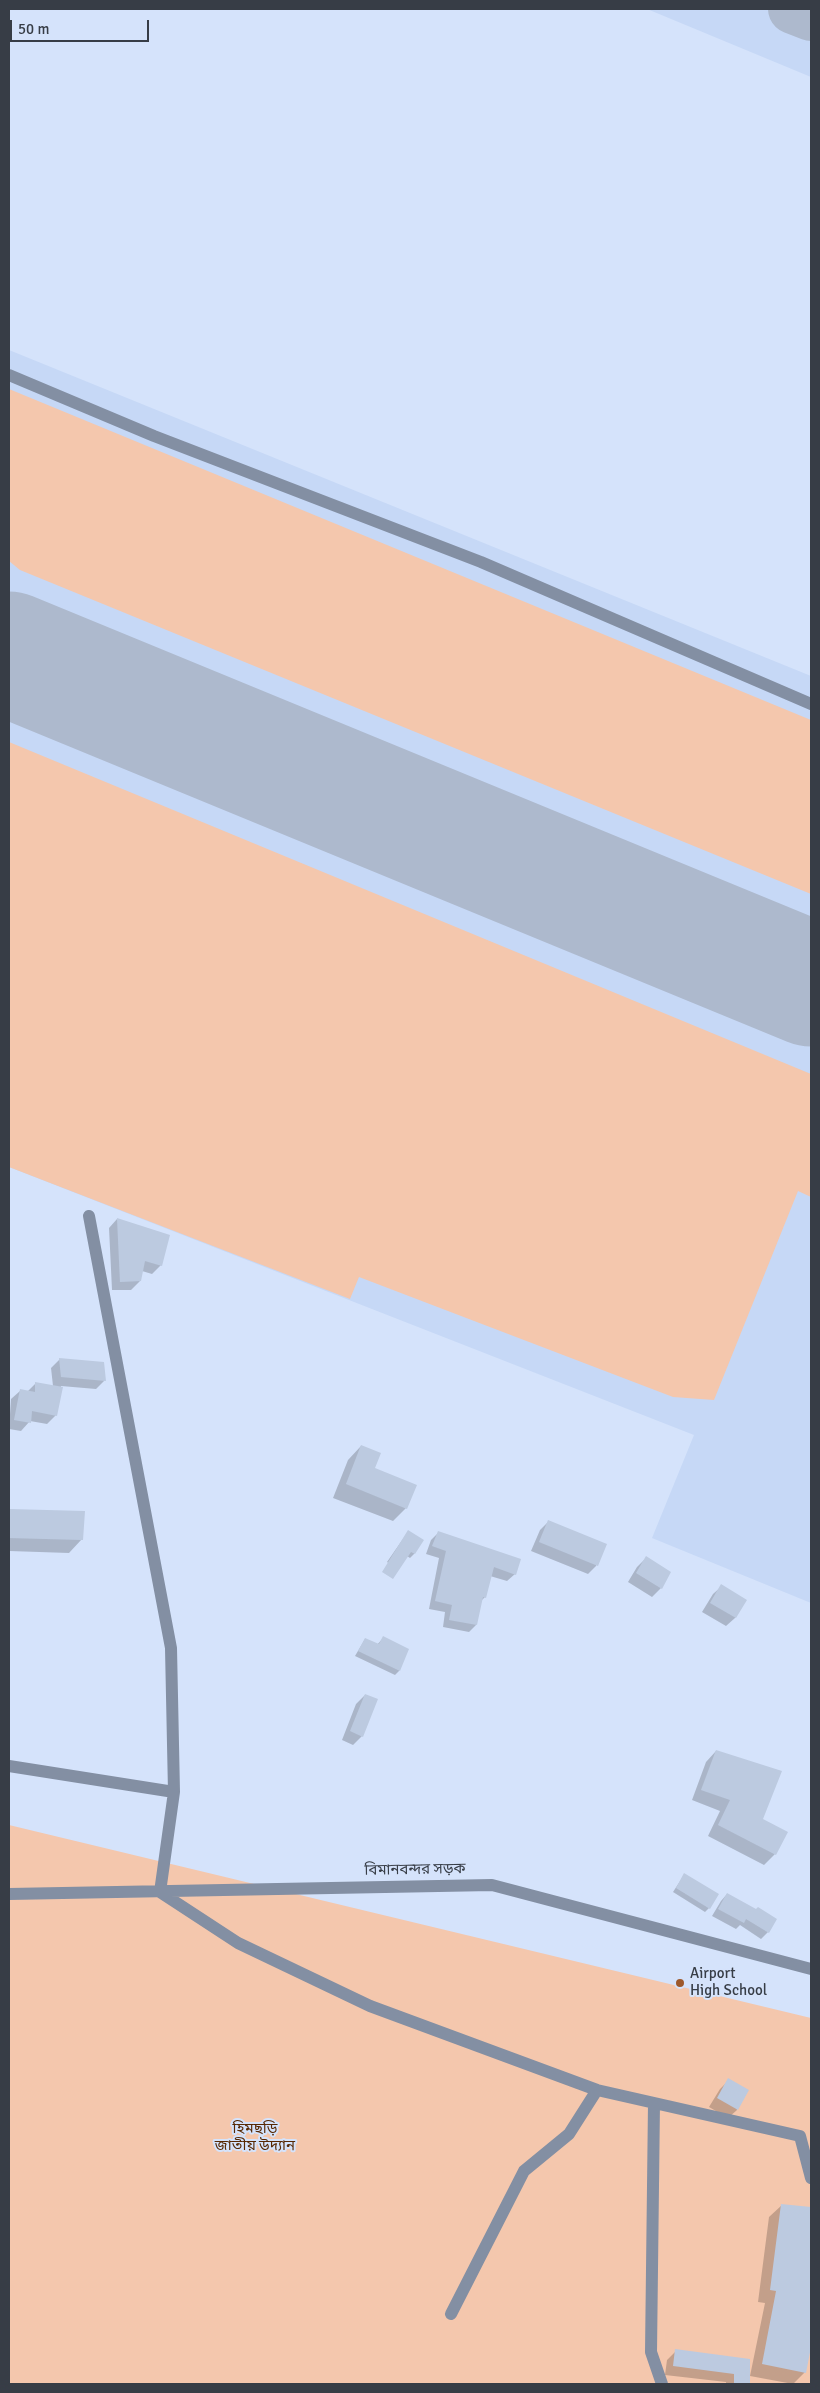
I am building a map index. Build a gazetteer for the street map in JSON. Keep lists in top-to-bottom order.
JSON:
{
  "streets": {
    "street": ["বিমানবন্দর সড়ক"]
  },
  "parks": ["হিমছড়ি জাতীয় উদ্যান"],
  "places": ["Airport High School"],
  "scale_bar": "50 m"
}
